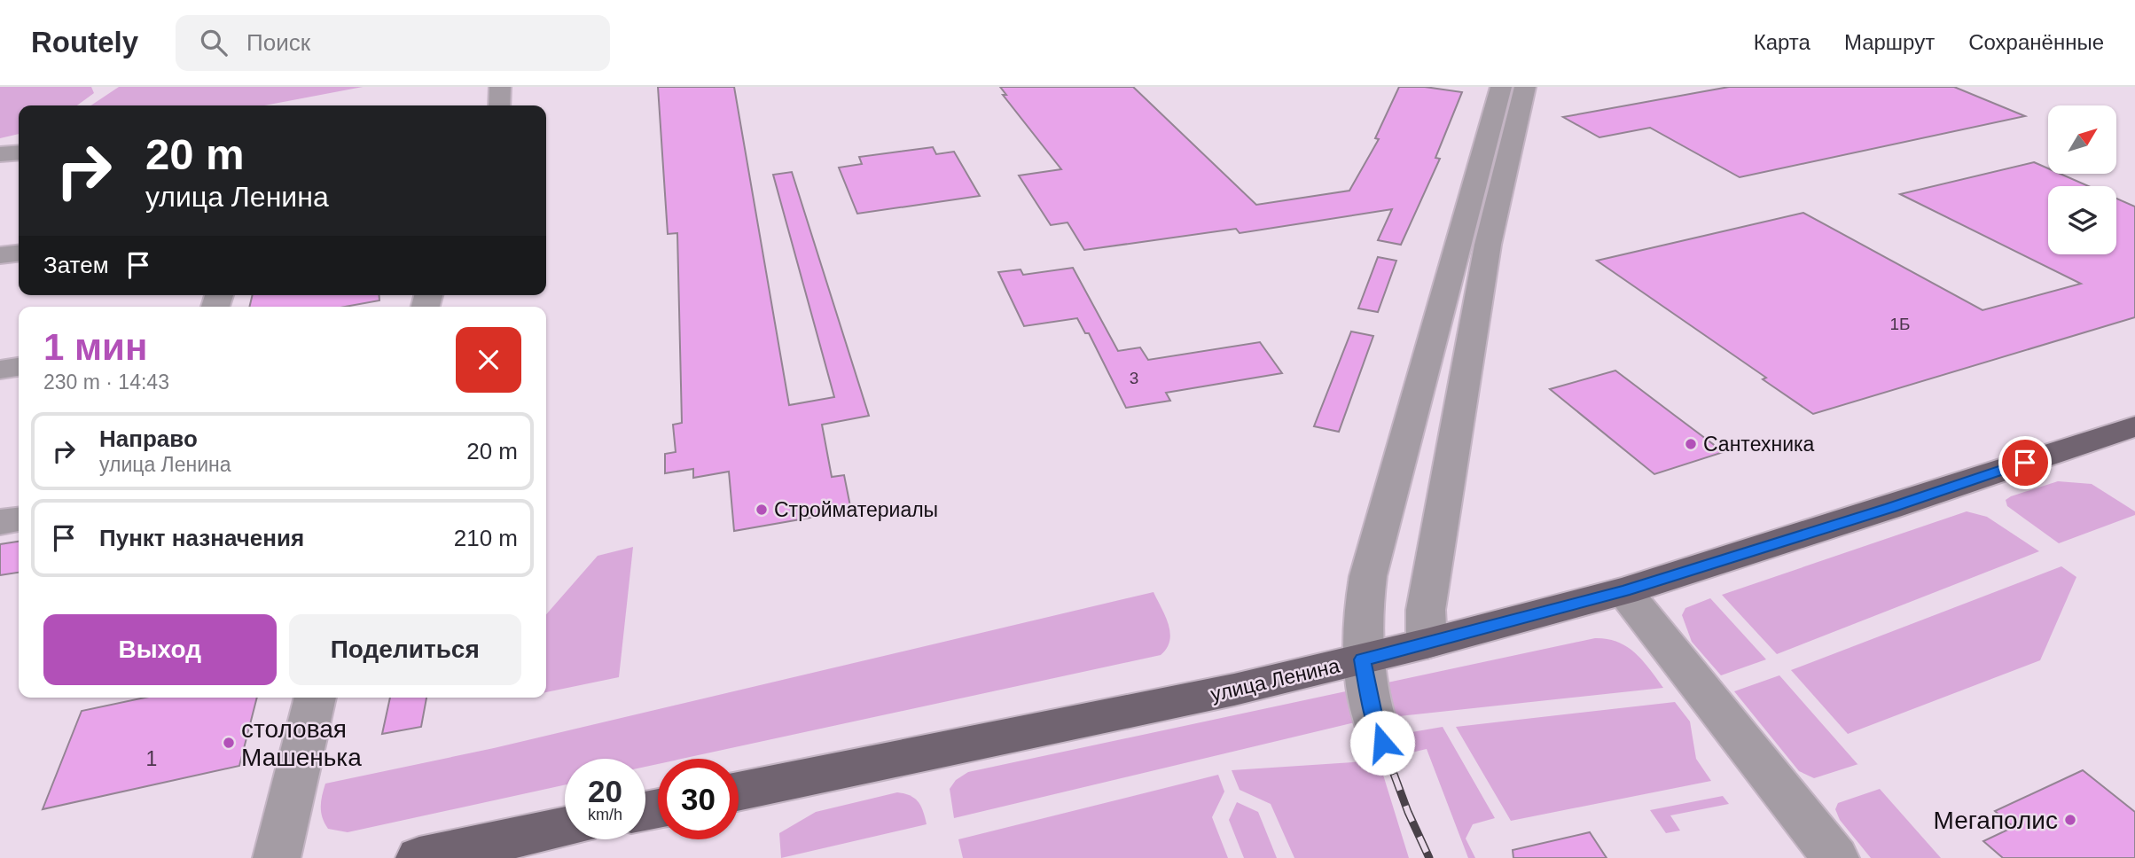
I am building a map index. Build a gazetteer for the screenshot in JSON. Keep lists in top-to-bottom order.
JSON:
{
  "streets": {
    "main road": ["улица Ленина"]
  },
  "places": [
    "Сантехника",
    "Стройматериалы",
    "cтоловая Машенька",
    "Мегаполис"
  ],
  "house_numbers": ["1Б", "3", "1"],
  "north": "top right",
  "page": {
    "header": "Routely",
    "search": "Поиск",
    "nav": ["Карта", "Маршрут", "Сохранённые"],
    "turn": ["20 m", "улица Ленина"],
    "then": "Затем",
    "heading": ["1 мин", "230 m · 14:43"],
    "list": [
      {
        "name": "Направо",
        "note": "улица Ленина",
        "value": "20 m"
      },
      {
        "name": "Пункт назначения",
        "value": "210 m"
      }
    ],
    "buttons": ["Выход", "Поделиться"],
    "speed": "20 km/h",
    "limit": "30"
  }
}
